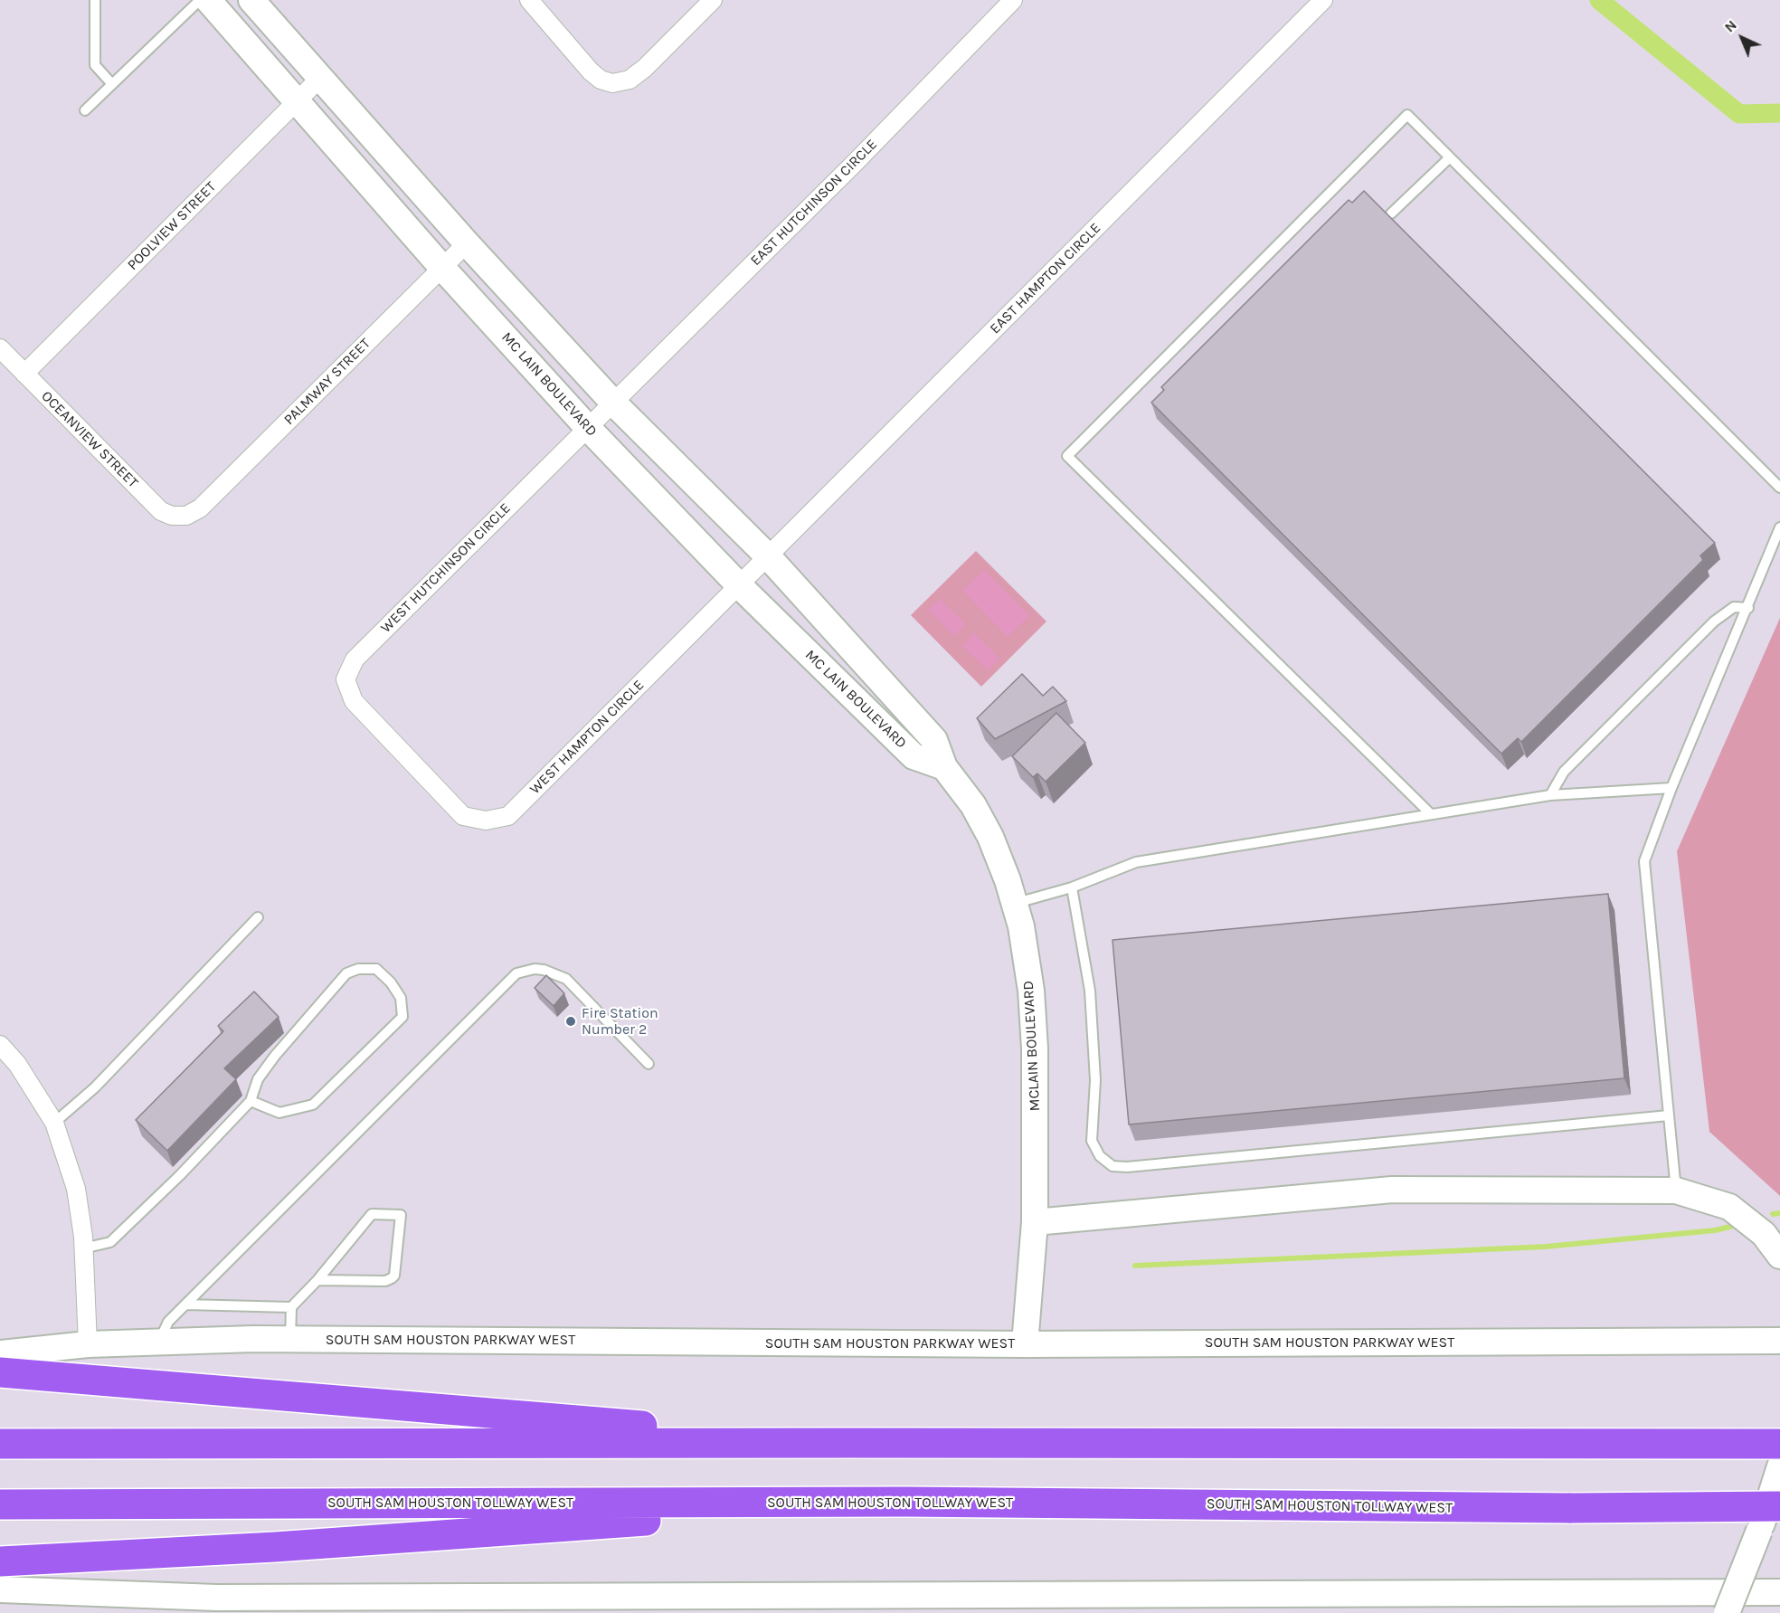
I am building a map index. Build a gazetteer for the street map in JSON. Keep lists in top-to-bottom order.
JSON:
{
  "streets": {
    "highway": ["SOUTH SAM HOUSTON TOLLWAY WEST"],
    "main road": ["MC LAIN BOULEVARD", "MCLAIN BOULEVARD", "SOUTH SAM HOUSTON PARKWAY WEST"],
    "street": [
      "EAST HUTCHINSON CIRCLE",
      "POOLVIEW STREET",
      "EAST HAMPTON CIRCLE",
      "PALMWAY STREET",
      "OCEANVIEW STREET",
      "WEST HUTCHINSON CIRCLE",
      "WEST HAMPTON CIRCLE"
    ]
  },
  "crossings": [
    ["EAST HUTCHINSON CIRCLE", "MC LAIN BOULEVARD"],
    ["EAST HUTCHINSON CIRCLE", "WEST HUTCHINSON CIRCLE"],
    ["POOLVIEW STREET", "MC LAIN BOULEVARD"],
    ["POOLVIEW STREET", "OCEANVIEW STREET"],
    ["EAST HAMPTON CIRCLE", "MC LAIN BOULEVARD"],
    ["EAST HAMPTON CIRCLE", "WEST HAMPTON CIRCLE"],
    ["PALMWAY STREET", "MC LAIN BOULEVARD"],
    ["PALMWAY STREET", "OCEANVIEW STREET"],
    ["MC LAIN BOULEVARD", "WEST HUTCHINSON CIRCLE"],
    ["MC LAIN BOULEVARD", "WEST HAMPTON CIRCLE"],
    ["MC LAIN BOULEVARD", "MCLAIN BOULEVARD"],
    ["WEST HUTCHINSON CIRCLE", "WEST HAMPTON CIRCLE"],
    ["MCLAIN BOULEVARD", "SOUTH SAM HOUSTON PARKWAY WEST"]
  ],
  "places": ["Fire Station Number 2"],
  "north": "top left"
}
